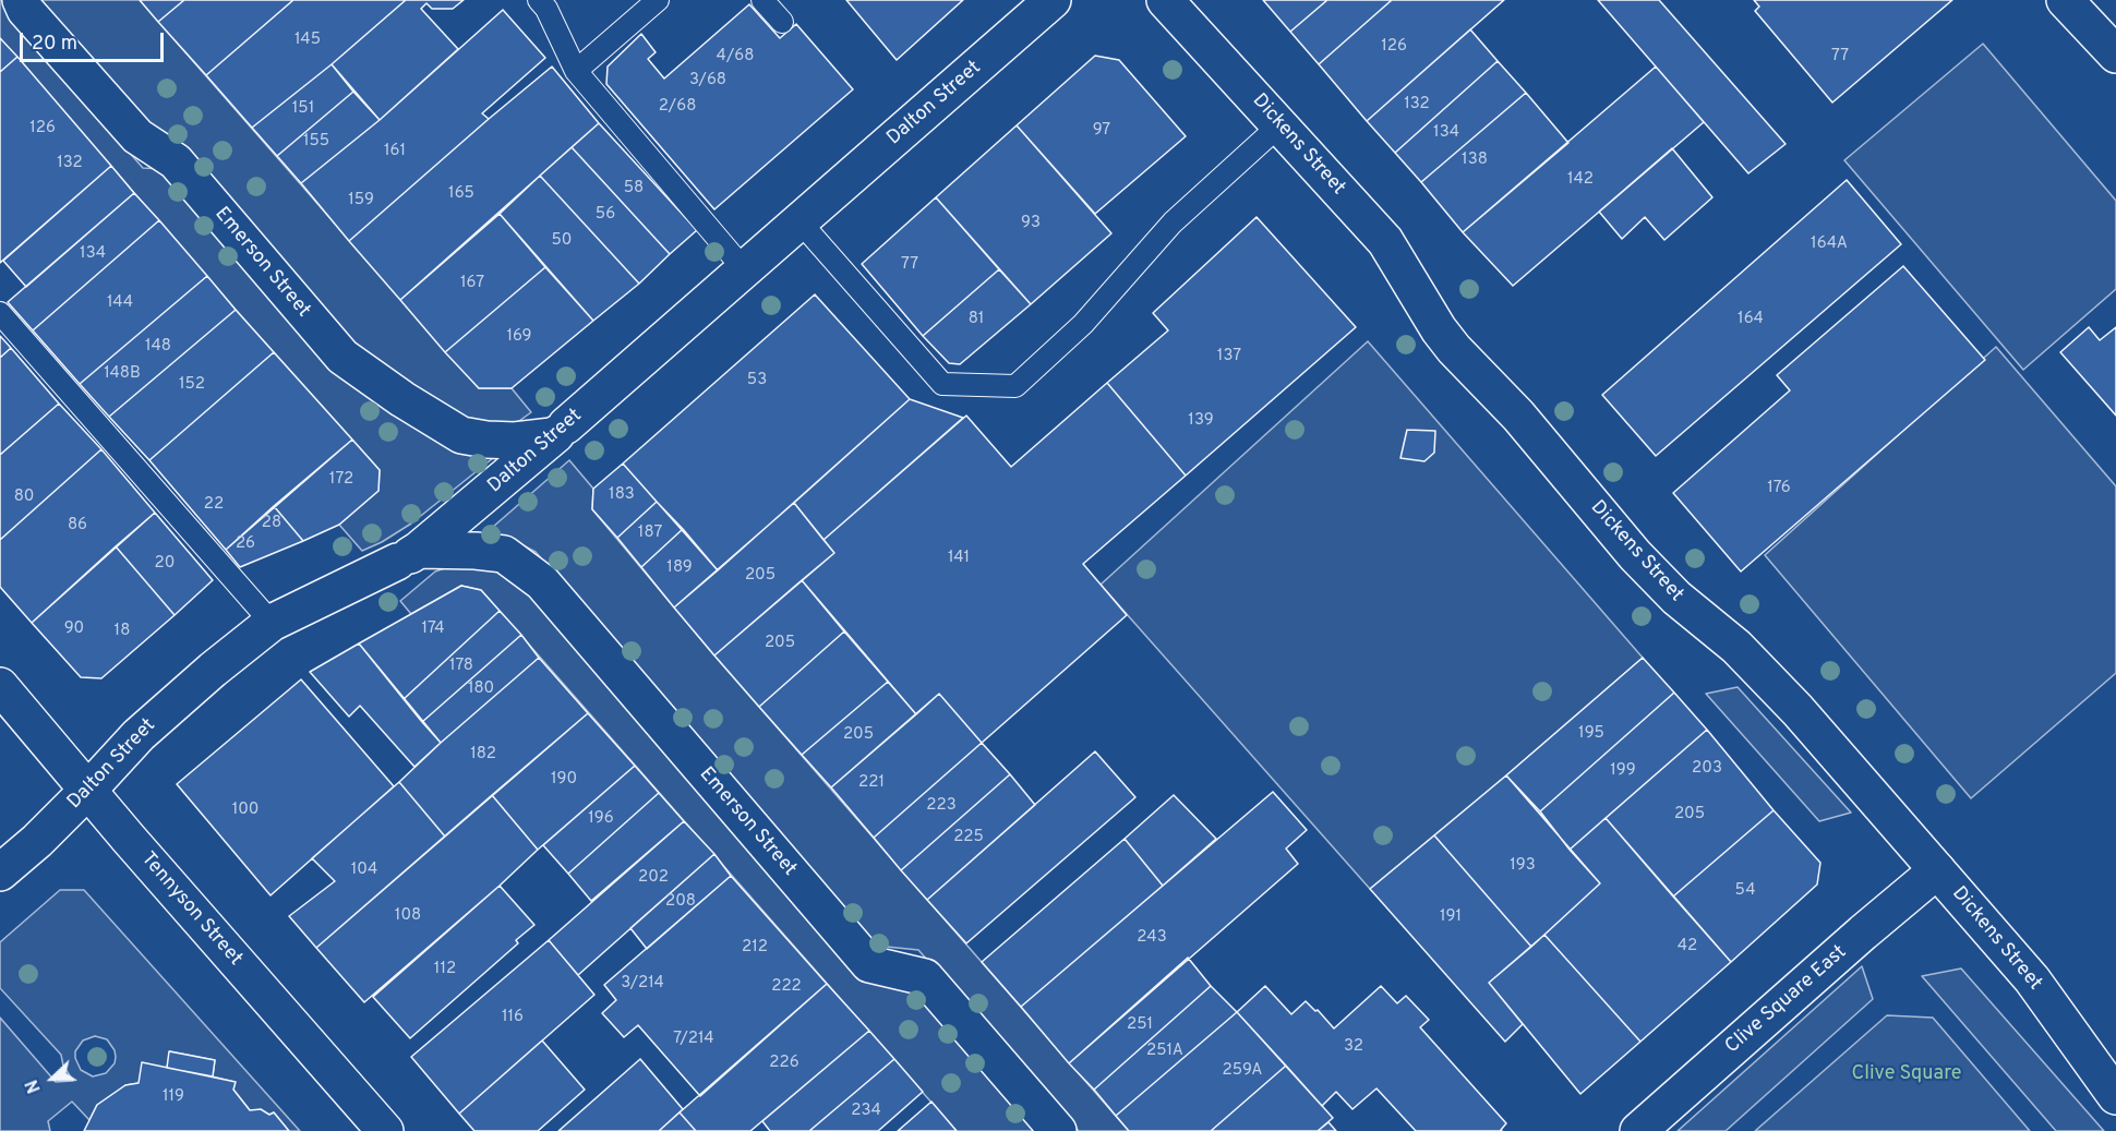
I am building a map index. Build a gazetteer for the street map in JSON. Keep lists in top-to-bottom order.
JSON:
{
  "streets": {
    "street": [
      "Dalton Street",
      "Dickens Street",
      "Emerson Street",
      "Tennyson Street",
      "Clive Square East"
    ]
  },
  "crossings": [
    ["Dalton Street", "Emerson Street"],
    ["Dalton Street", "Tennyson Street"],
    ["Dickens Street", "Clive Square East"]
  ],
  "parks": ["Clive Square"],
  "house_numbers": [
    "145",
    "126",
    "4/68",
    "77",
    "3/68",
    "132",
    "2/68",
    "151",
    "126",
    "97",
    "134",
    "155",
    "161",
    "138",
    "132",
    "142",
    "58",
    "165",
    "159",
    "56",
    "93",
    "50",
    "164A",
    "134",
    "77",
    "167",
    "144",
    "81",
    "164",
    "169",
    "148",
    "137",
    "148B",
    "53",
    "152",
    "139",
    "172",
    "176",
    "183",
    "80",
    "22",
    "28",
    "86",
    "187",
    "26",
    "141",
    "20",
    "189",
    "205",
    "90",
    "174",
    "18",
    "205",
    "178",
    "180",
    "195",
    "205",
    "182",
    "203",
    "199",
    "190",
    "221",
    "223",
    "100",
    "205",
    "196",
    "225",
    "193",
    "104",
    "202",
    "54",
    "208",
    "108",
    "191",
    "243",
    "42",
    "212",
    "112",
    "3/214",
    "222",
    "116",
    "251",
    "7/214",
    "32",
    "251A",
    "226",
    "259A",
    "119",
    "234"
  ],
  "scale_bar": "20 m",
  "north": "left"
}
